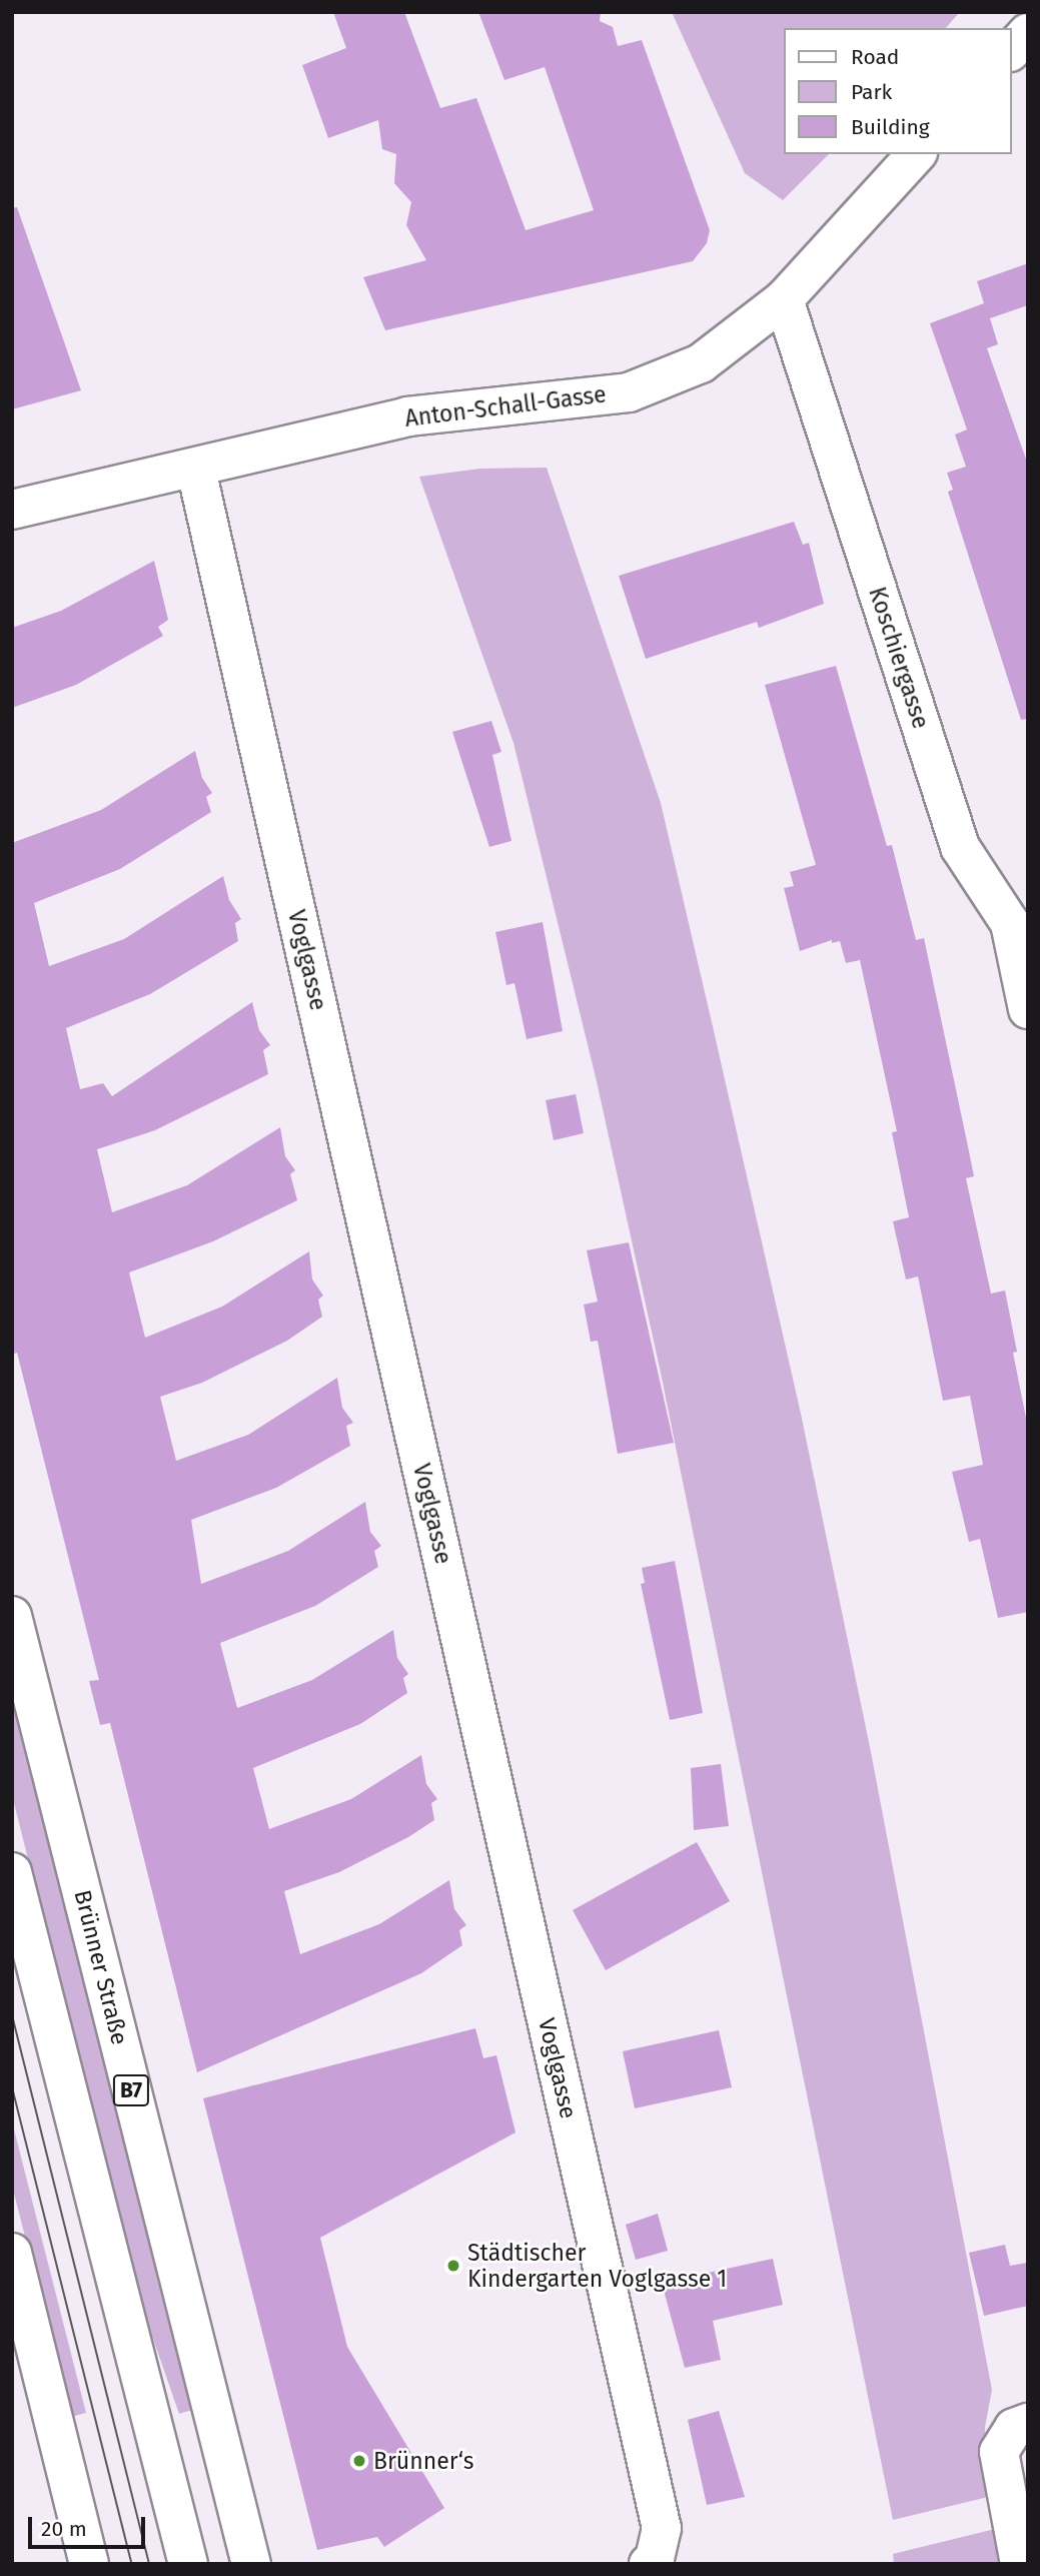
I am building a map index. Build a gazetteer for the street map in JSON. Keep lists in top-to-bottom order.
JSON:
{
  "streets": {
    "street": [
      "Anton-Schall-Gasse",
      "Koschiergasse",
      "Voglgasse",
      "Brünner Straße",
      "B7"
    ]
  },
  "crossings": [
    ["Anton-Schall-Gasse", "Koschiergasse"],
    ["Anton-Schall-Gasse", "Voglgasse"]
  ],
  "places": ["Städtischer Kindergarten Voglgasse 1", "Brünner‘s"],
  "legend": ["Road", "Park", "Building"],
  "scale_bar": "20 m"
}
